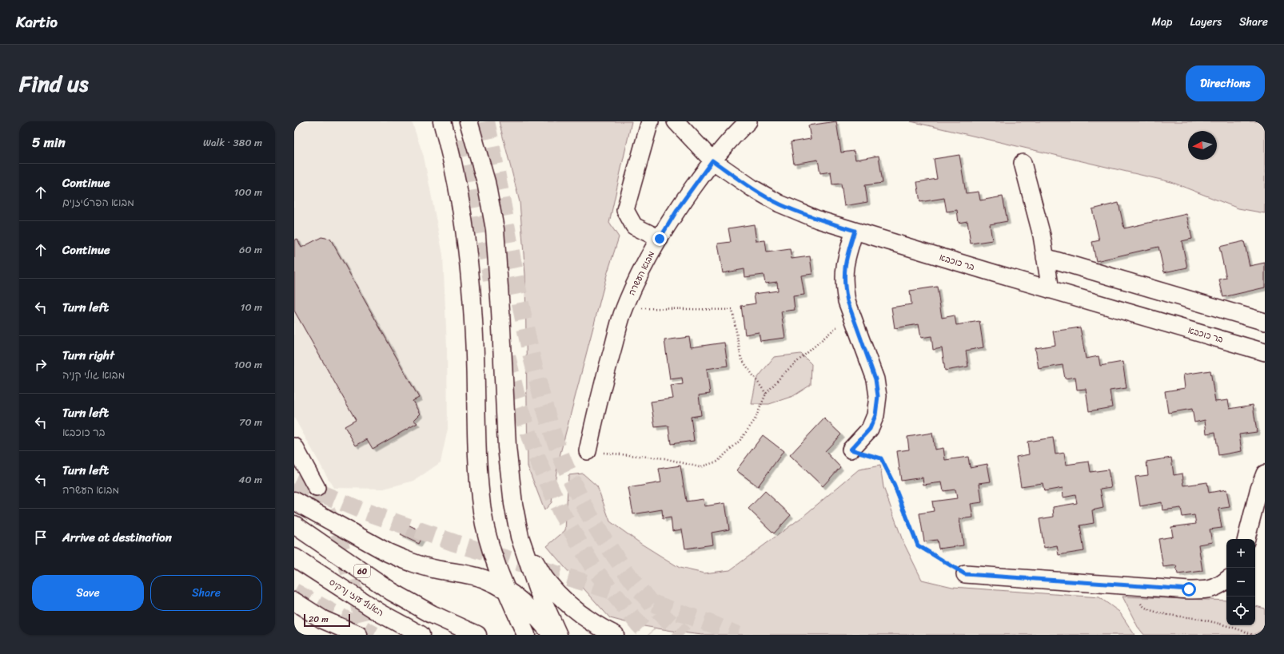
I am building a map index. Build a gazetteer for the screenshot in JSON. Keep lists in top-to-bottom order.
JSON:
{
  "streets": {
    "highway": ["60", "האלוף עוזי נרקיס"],
    "street": ["בר כוכבא", "מבוא העשרה"]
  },
  "crossings": [
    ["בר כוכבא", "מבוא העשרה"]
  ],
  "scale_bar": "20 m",
  "north": "left",
  "page": {
    "header": "Kartio",
    "nav": ["Map", "Layers", "Share"],
    "title": "Find us",
    "buttons": [
      "Directions",
      ["Save", "Share"]
    ],
    "heading": ["5 min", "Walk · 380 m"],
    "list": [
      ["Continue", "מבוא הפרטיזנים", "100 m"],
      ["Continue", "60 m"],
      ["Turn left", "10 m"],
      ["Turn right", "מבוא גולי קניה", "100 m"],
      ["Turn left", "בר כוכבא", "70 m"],
      ["Turn left", "מבוא העשרה", "40 m"],
      "Arrive at destination"
    ],
    "map_buttons": ["+", "−"],
    "scale": "20 m"
  }
}
